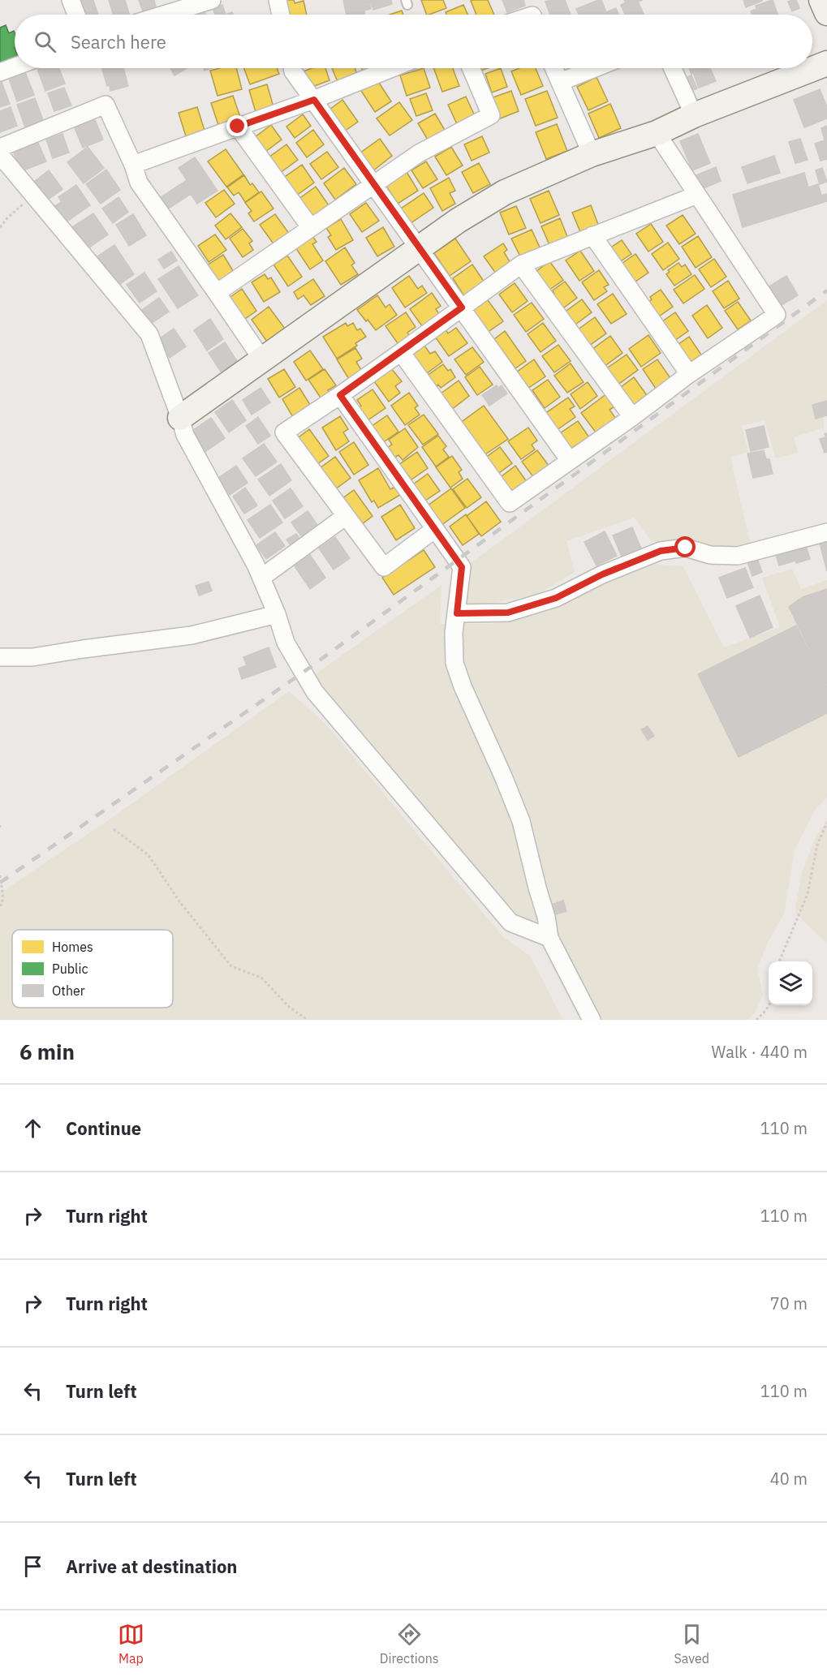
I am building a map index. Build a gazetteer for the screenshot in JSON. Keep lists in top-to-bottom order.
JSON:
{
  "legend": ["Homes", "Public", "Other"],
  "page": {
    "search": "Search here",
    "heading": ["6 min", "Walk · 440 m"],
    "list": [
      ["Continue", "110 m"],
      ["Turn right", "110 m"],
      ["Turn right", "70 m"],
      ["Turn left", "110 m"],
      ["Turn left", "40 m"],
      "Arrive at destination"
    ],
    "nav": ["Map", "Directions", "Saved"]
  }
}
